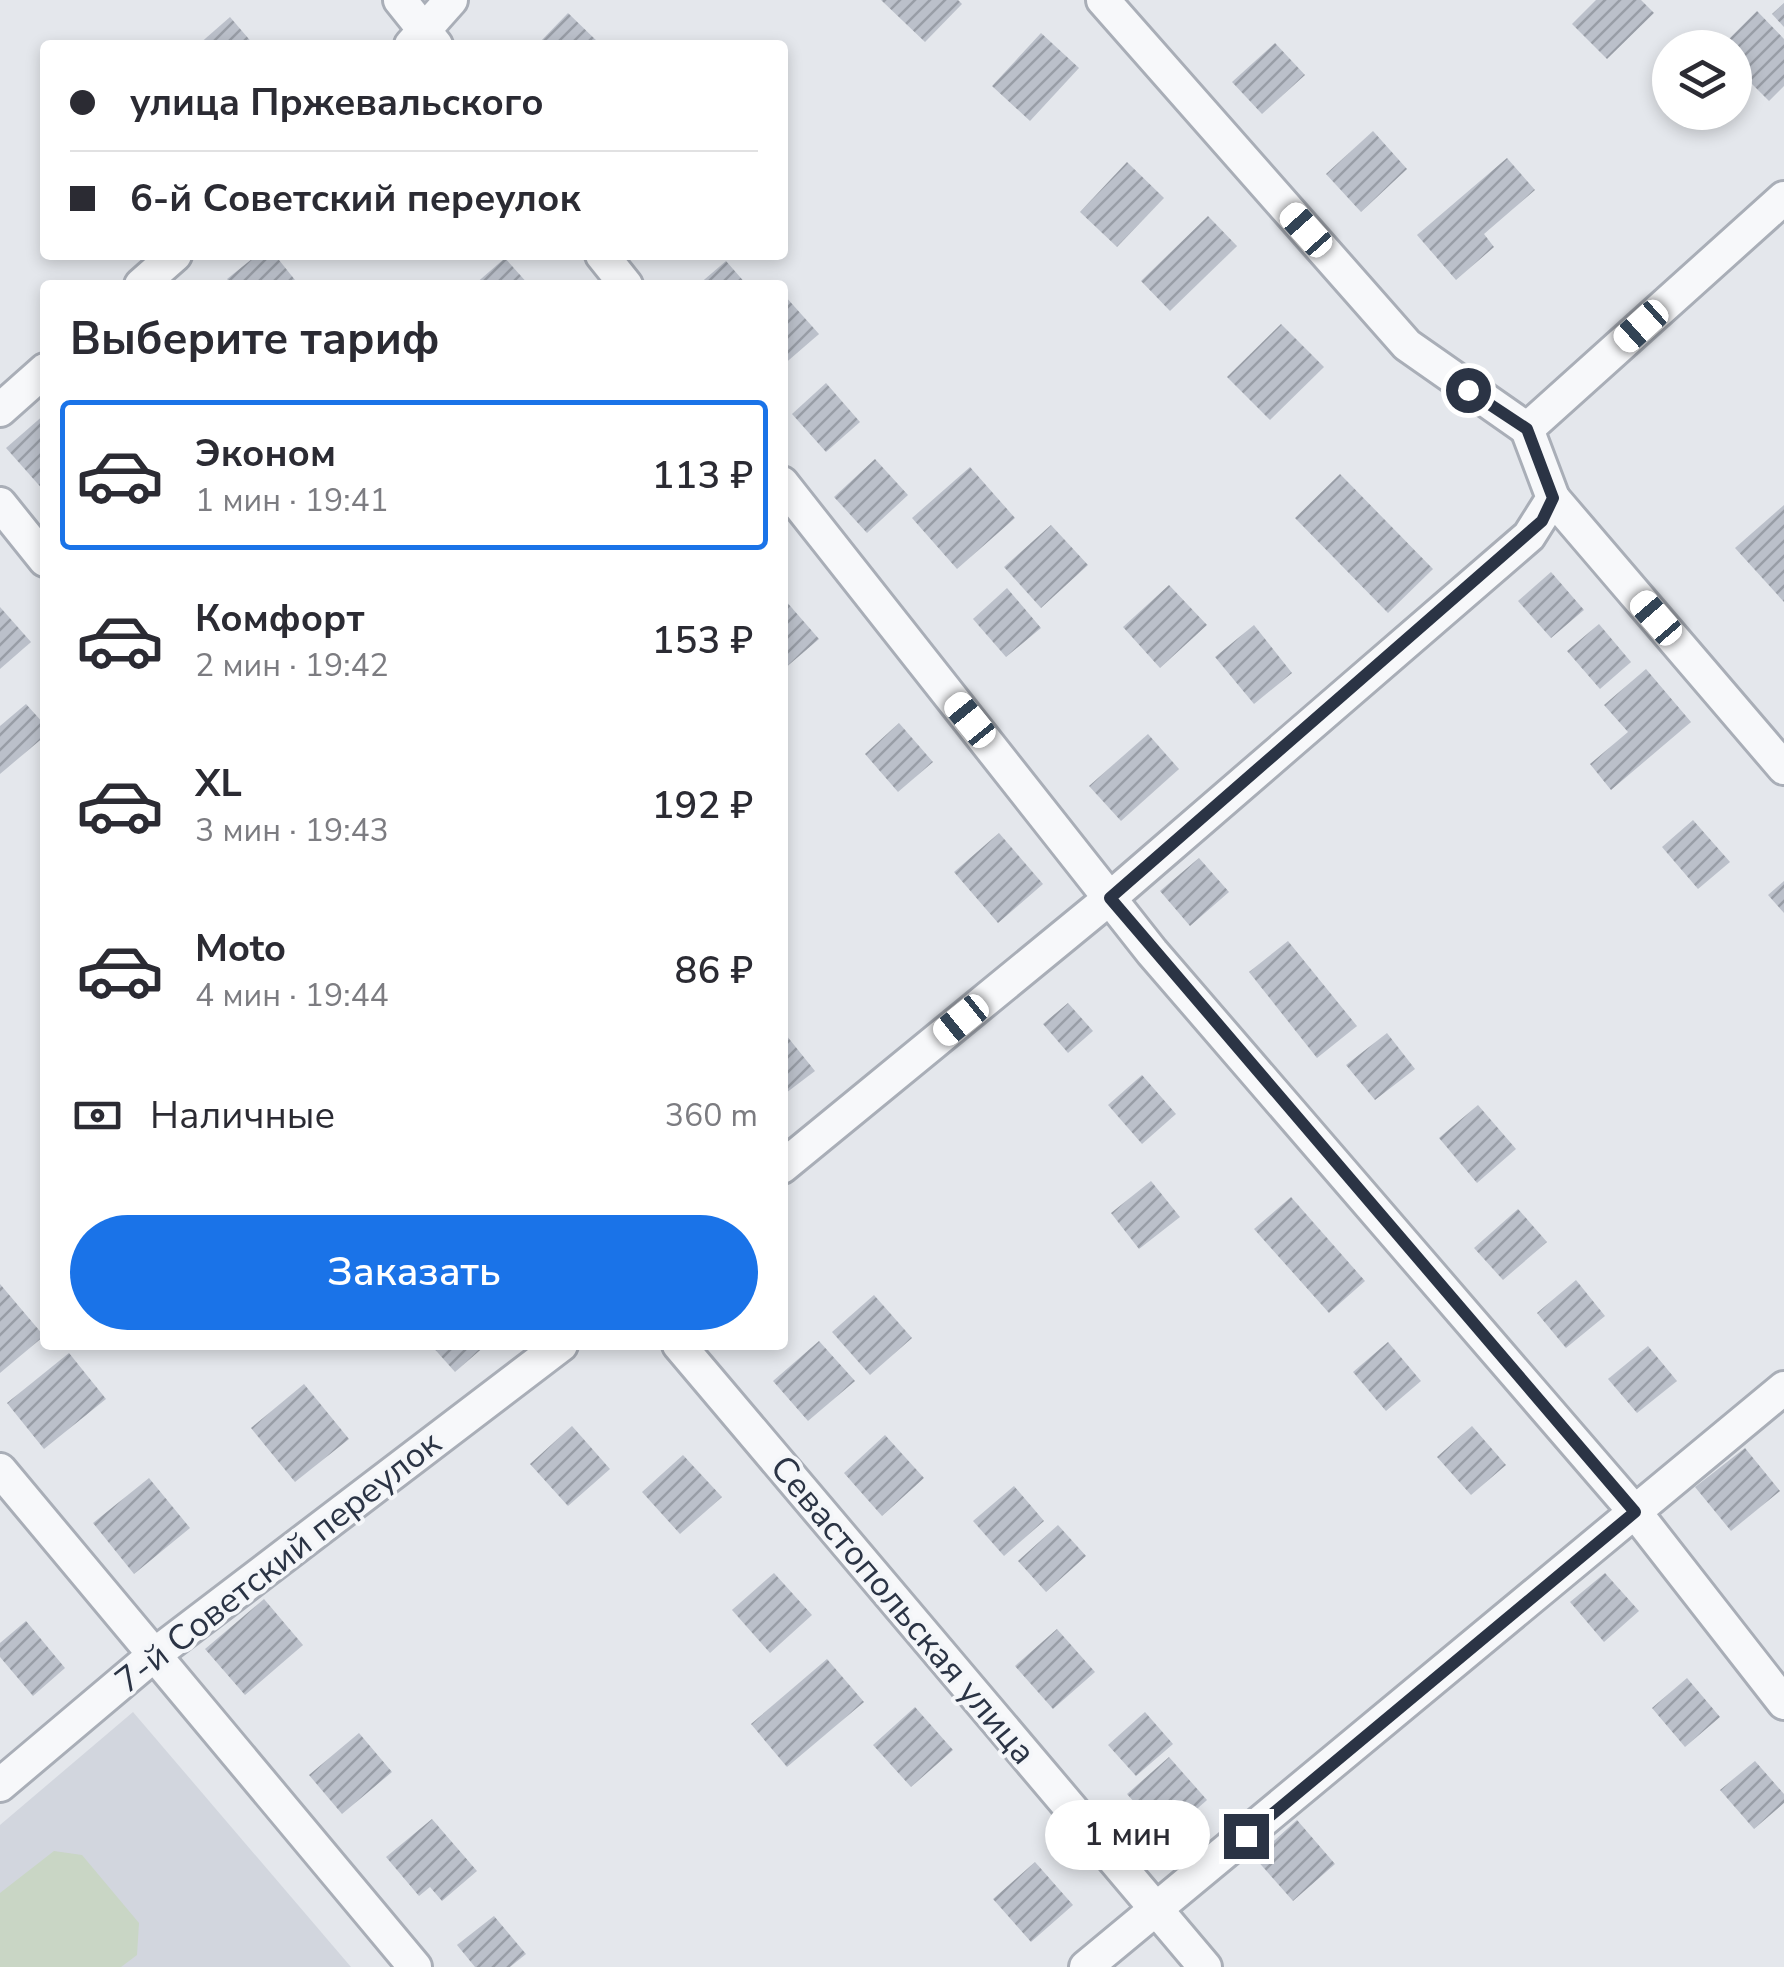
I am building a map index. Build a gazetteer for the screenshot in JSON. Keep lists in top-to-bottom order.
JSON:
{
  "streets": {
    "street": ["7-й Советский переулок", "Севастопольская улица"]
  },
  "page": {
    "banner": ["улица Пржевальского", "6-й Советский переулок"],
    "heading": "Выберите тариф",
    "list": [
      {
        "name": "Эконом",
        "note": "1 мин · 19:41",
        "value": "113 ₽"
      },
      {
        "name": "Комфорт",
        "note": "2 мин · 19:42",
        "value": "153 ₽"
      },
      {
        "name": "XL",
        "note": "3 мин · 19:43",
        "value": "192 ₽"
      },
      {
        "name": "Moto",
        "note": "4 мин · 19:44",
        "value": "86 ₽"
      }
    ],
    "pay": ["Наличные", "360 m"],
    "buttons": "Заказать",
    "bubble": "1 мин"
  }
}
